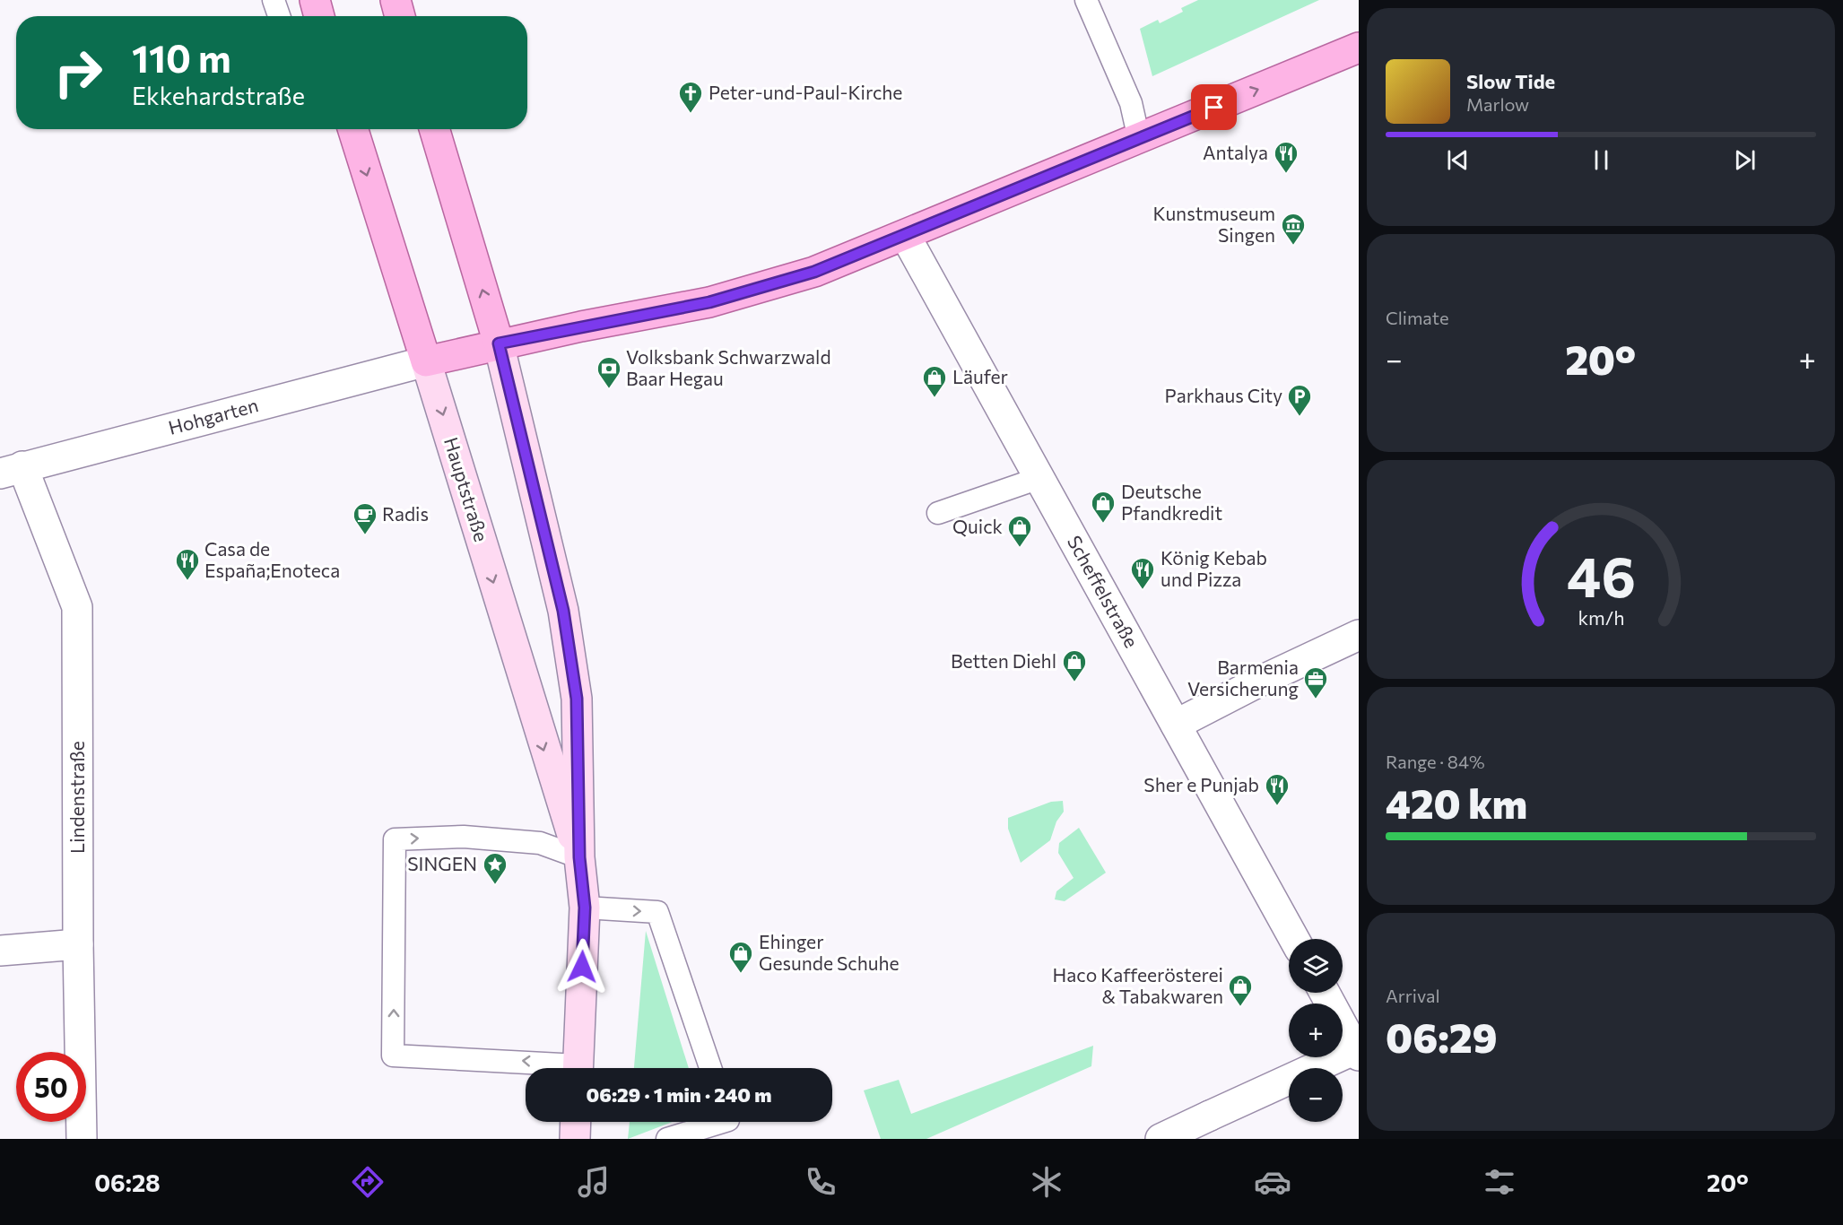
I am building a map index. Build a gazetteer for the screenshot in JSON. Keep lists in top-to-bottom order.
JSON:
{
  "streets": {
    "main road": ["Hauptstraße"],
    "street": ["Hohgarten", "Scheffelstraße", "Lindenstraße"]
  },
  "crossings": [
    ["Hohgarten", "Hauptstraße"],
    ["Hohgarten", "Lindenstraße"]
  ],
  "places": {
    "church": ["Peter-und-Paul-Kirche"],
    "restaurant": [
      "Antalya",
      "Casa de España;Enoteca",
      "König Kebab und Pizza",
      "Sher e Punjab"
    ],
    "museum": ["Kunstmuseum Singen"],
    "bank": ["Volksbank Schwarzwald Baar Hegau"],
    "shop": [
      "Läufer",
      "Deutsche Pfandkredit",
      "Quick",
      "Betten Diehl",
      "Ehinger Gesunde Schuhe",
      "Haco Kaffeerösterei & Tabakwaren"
    ],
    "parking": ["Parkhaus City"],
    "cafe": ["Radis"],
    "office": ["Barmenia Versicherung"],
    "place": ["SINGEN"]
  },
  "page": {
    "turn": ["110 m", "Ekkehardstraße"],
    "song": ["Slow Tide", "Marlow"],
    "tile": [
      "Climate",
      ["Range · 84%", "420 km"],
      ["Arrival", "06:29"]
    ],
    "heat": ["−", "20°", "+"],
    "map_buttons": ["+", "−"],
    "limit": "50",
    "trip": "06:29 · 1 min · 240 m",
    "tabs": ["06:28", "20°"],
    "gauge": ["46", "km/h"]
  }
}
